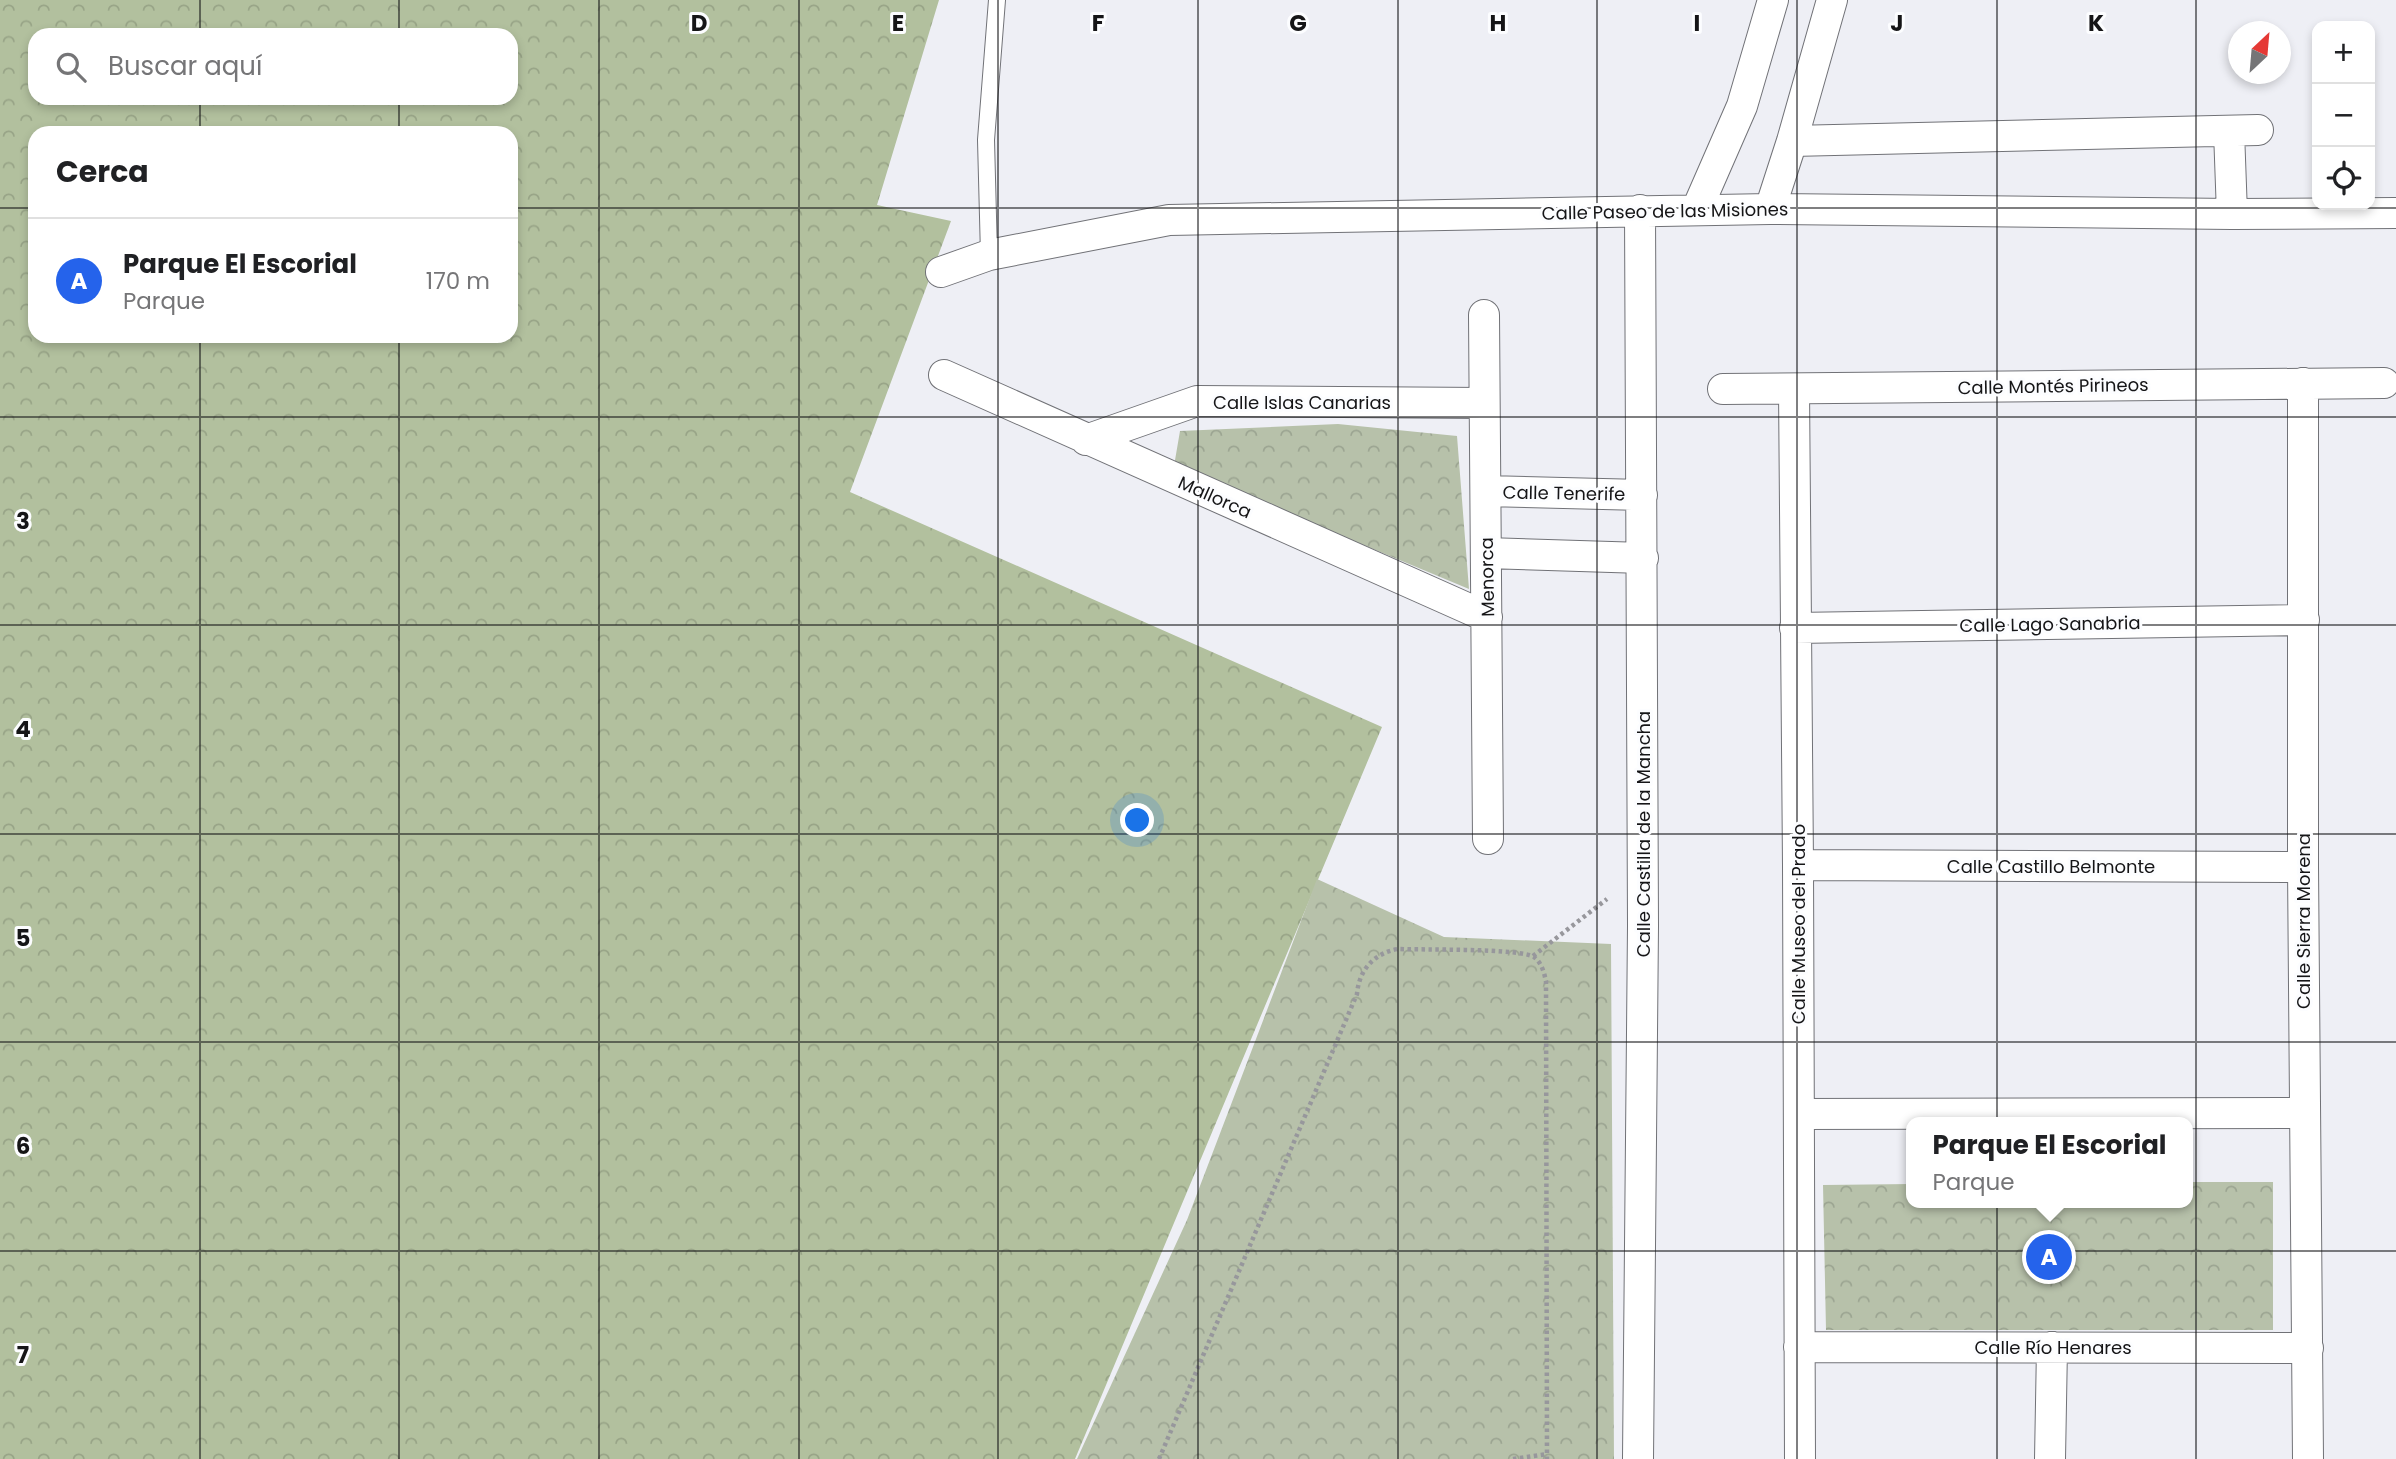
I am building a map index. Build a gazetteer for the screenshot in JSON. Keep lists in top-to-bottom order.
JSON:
{
  "streets": {
    "street": [
      "Calle Paseo de las Misiones",
      "Calle Montés Pirineos",
      "Calle Islas Canarias",
      "Calle Tenerife",
      "Mallorca",
      "Menorca",
      "Calle Lago Sanabria",
      "Calle Castilla de la Mancha",
      "Calle Castillo Belmonte",
      "Calle Sierra Morena",
      "Calle Museo del Prado",
      "Calle Río Henares"
    ]
  },
  "crossings": [
    ["Calle Paseo de las Misiones", "Calle Castilla de la Mancha"],
    ["Calle Montés Pirineos", "Calle Sierra Morena"],
    ["Calle Montés Pirineos", "Calle Museo del Prado"],
    ["Calle Islas Canarias", "Mallorca"],
    ["Calle Islas Canarias", "Menorca"],
    ["Calle Tenerife", "Menorca"],
    ["Calle Tenerife", "Calle Castilla de la Mancha"],
    ["Mallorca", "Menorca"],
    ["Calle Lago Sanabria", "Calle Sierra Morena"],
    ["Calle Lago Sanabria", "Calle Museo del Prado"],
    ["Calle Castillo Belmonte", "Calle Sierra Morena"],
    ["Calle Castillo Belmonte", "Calle Museo del Prado"],
    ["Calle Sierra Morena", "Calle Río Henares"],
    ["Calle Museo del Prado", "Calle Río Henares"]
  ],
  "north": "top right",
  "page": {
    "map_buttons": ["+", "−"],
    "search": "Buscar aquí",
    "heading": "Cerca",
    "list": [
      {
        "mark": "A",
        "name": "Parque El Escorial",
        "note": "Parque",
        "value": "170 m"
      }
    ],
    "popup": ["Parque El Escorial", "Parque"],
    "pins": "A"
  },
  "grid": {
    "columns": [
      "D",
      "E",
      "F",
      "G",
      "H",
      "I",
      "J",
      "K"
    ],
    "rows": [
      "3",
      "4",
      "5",
      "6",
      "7"
    ]
  }
}
